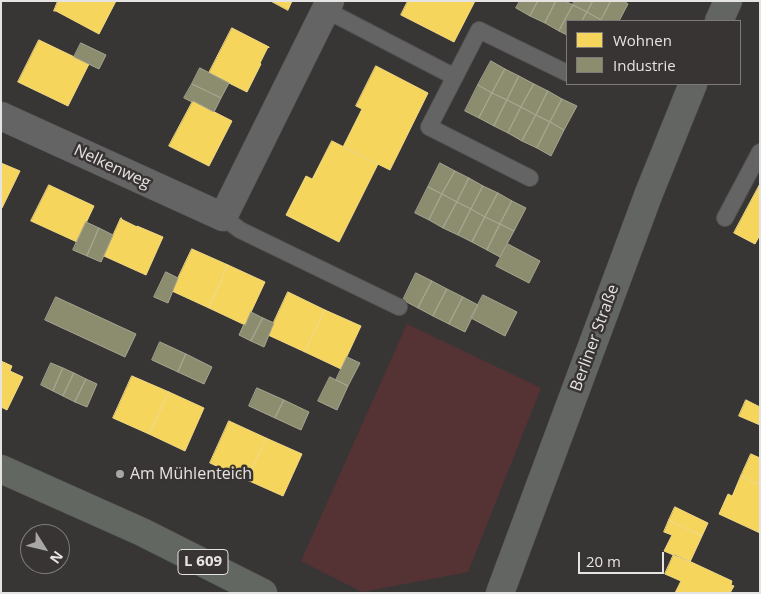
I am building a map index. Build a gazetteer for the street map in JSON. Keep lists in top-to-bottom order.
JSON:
{
  "streets": {
    "main road": ["Berliner Straße", "L 609"],
    "street": ["Nelkenweg"]
  },
  "places": ["Am Mühlenteich"],
  "legend": ["Wohnen", "Industrie"],
  "scale_bar": "20 m",
  "north": "bottom right"
}
